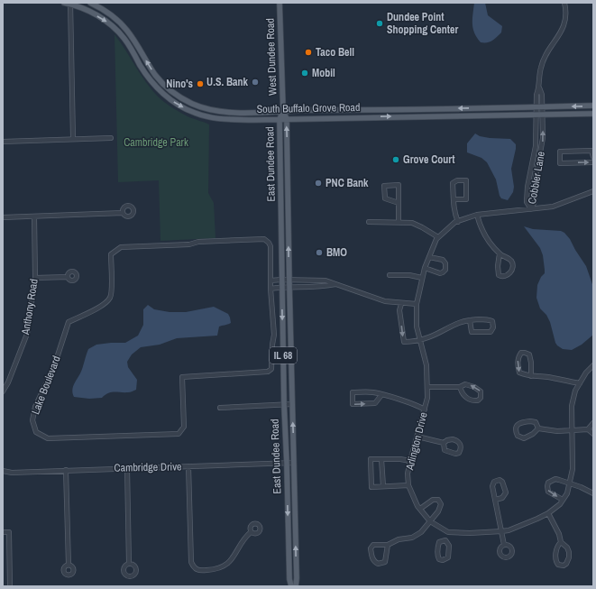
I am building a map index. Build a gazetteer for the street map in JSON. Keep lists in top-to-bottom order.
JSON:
{
  "streets": {
    "main road": [
      "West Dundee Road",
      "South Buffalo Grove Road",
      "East Dundee Road",
      "IL 68"
    ],
    "street": [
      "Cobbler Lane",
      "Anthony Road",
      "Lake Boulevard",
      "Arlington Drive",
      "Cambridge Drive"
    ]
  },
  "crossings": [
    ["West Dundee Road", "South Buffalo Grove Road"],
    ["West Dundee Road", "East Dundee Road"],
    ["South Buffalo Grove Road", "East Dundee Road"],
    ["South Buffalo Grove Road", "Cobbler Lane"],
    ["East Dundee Road", "Cambridge Drive"],
    ["Cobbler Lane", "Arlington Drive"]
  ],
  "parks": ["Cambridge Park"],
  "places": [
    "Dundee Point Shopping Center",
    "Taco Bell",
    "Mobil",
    "U.S. Bank",
    "Nino's",
    "Grove Court",
    "PNC Bank",
    "BMO"
  ]
}
